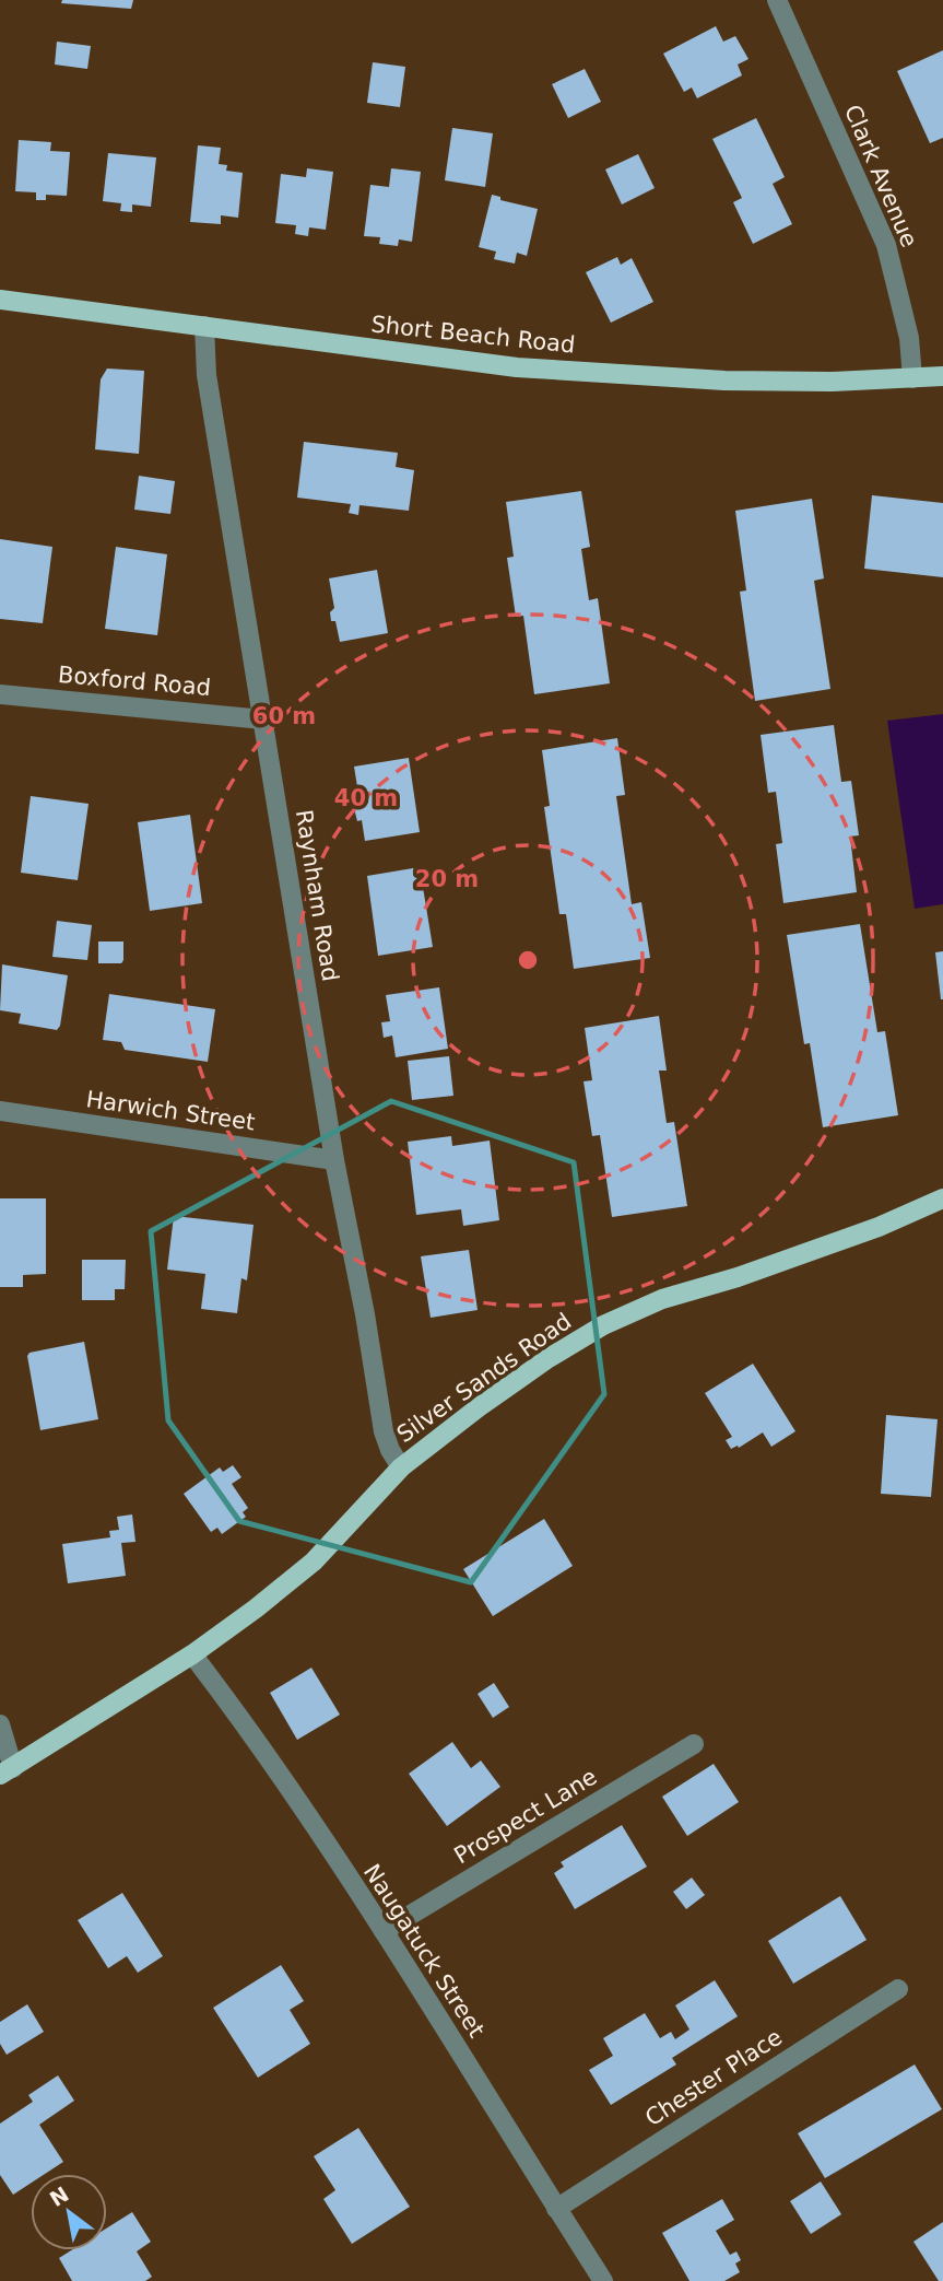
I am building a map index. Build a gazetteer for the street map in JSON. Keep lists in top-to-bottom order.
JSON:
{
  "streets": {
    "main road": ["Short Beach Road", "Silver Sands Road"],
    "street": [
      "Clark Avenue",
      "Boxford Road",
      "Raynham Road",
      "Harwich Street",
      "Prospect Lane",
      "Naugatuck Street",
      "Chester Place"
    ]
  },
  "crossings": [
    ["Clark Avenue", "Short Beach Road"],
    ["Short Beach Road", "Raynham Road"],
    ["Boxford Road", "Raynham Road"],
    ["Raynham Road", "Harwich Street"],
    ["Raynham Road", "Silver Sands Road"],
    ["Silver Sands Road", "Naugatuck Street"],
    ["Prospect Lane", "Naugatuck Street"],
    ["Naugatuck Street", "Chester Place"]
  ],
  "north": "top left",
  "rings": ["60 m", "40 m", "20 m"]
}
